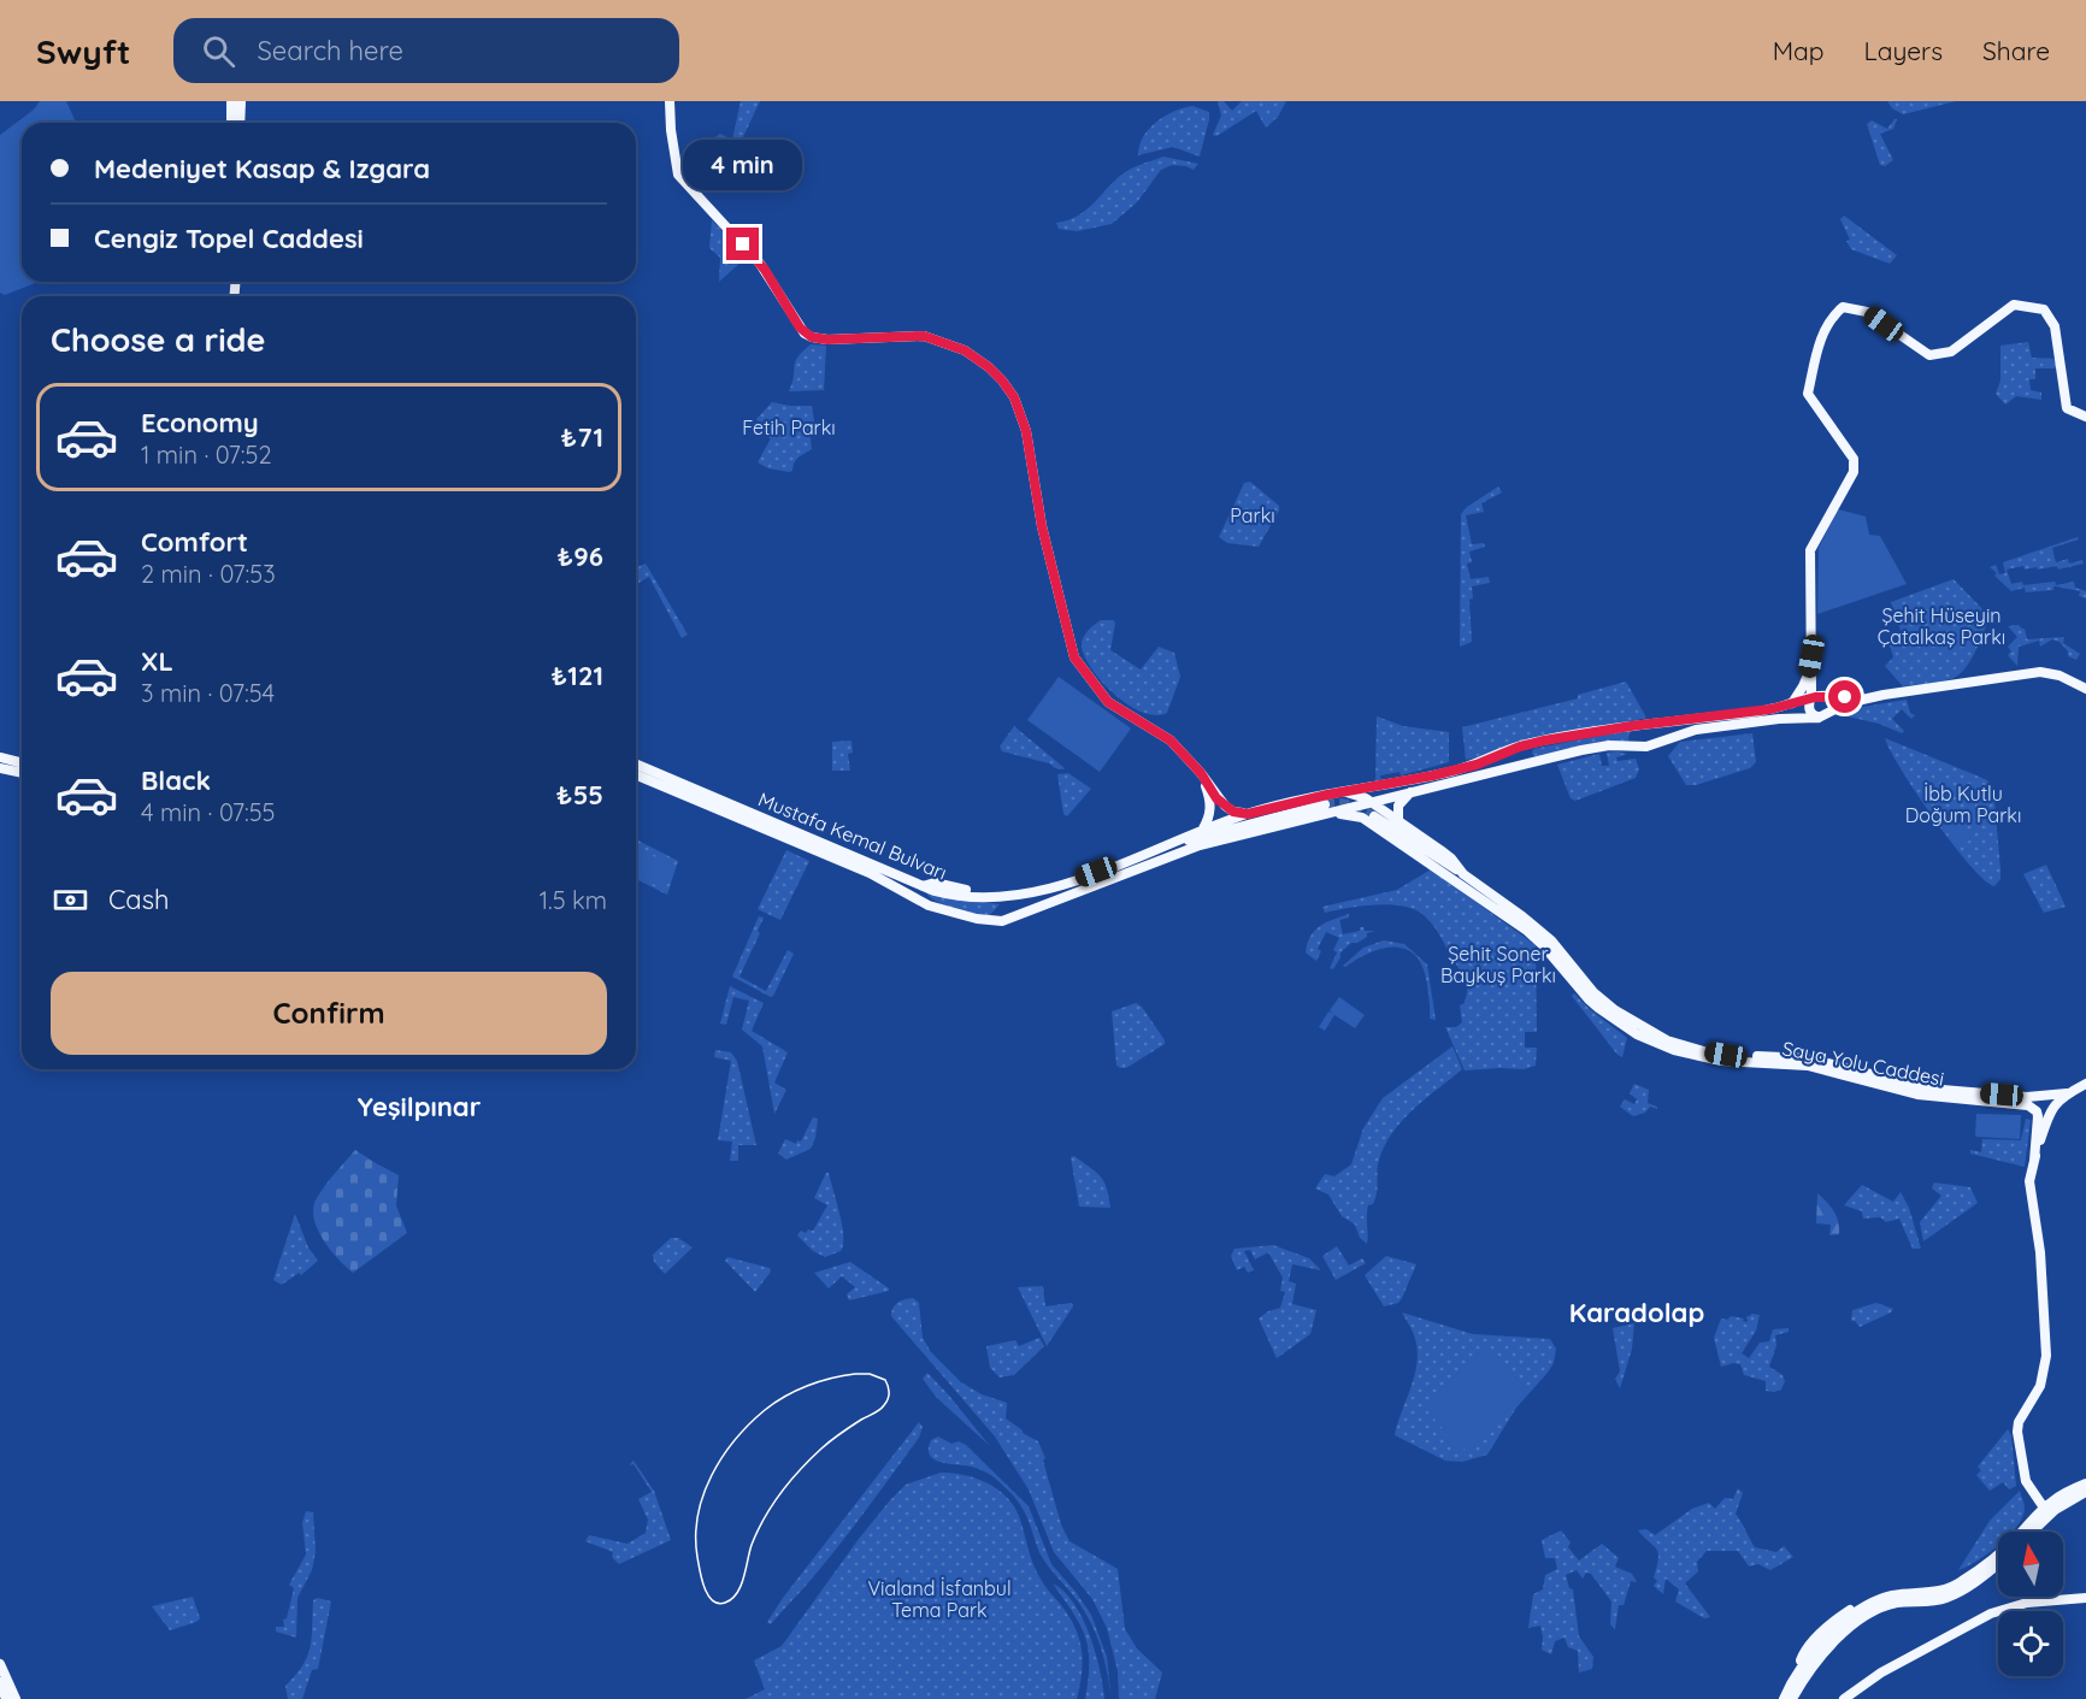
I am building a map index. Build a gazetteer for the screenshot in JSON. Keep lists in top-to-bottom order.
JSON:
{
  "streets": {
    "main road": ["Mustafa Kemal Bulvarı", "Saya Yolu Caddesi"]
  },
  "crossings": [
    ["Mustafa Kemal Bulvarı", "Saya Yolu Caddesi"]
  ],
  "districts": ["Yeşilpınar", "Karadolap"],
  "parks": [
    "Fetih Parkı",
    "Parkı",
    "Şehit Hüseyin Çatalkaş Parkı",
    "İbb Kutlu Doğum Parkı",
    "Şehit Soner Baykuş Parkı",
    "Vialand İsfanbul Tema Park"
  ],
  "north": "top",
  "page": {
    "header": "Swyft",
    "search": "Search here",
    "nav": ["Map", "Layers", "Share"],
    "banner": ["Medeniyet Kasap & Izgara", "Cengiz Topel Caddesi"],
    "bubble": "4 min",
    "heading": "Choose a ride",
    "list": [
      {
        "name": "Economy",
        "note": "1 min · 07:52",
        "value": "₺71"
      },
      {
        "name": "Comfort",
        "note": "2 min · 07:53",
        "value": "₺96"
      },
      {
        "name": "XL",
        "note": "3 min · 07:54",
        "value": "₺121"
      },
      {
        "name": "Black",
        "note": "4 min · 07:55",
        "value": "₺55"
      }
    ],
    "pay": ["Cash", "1.5 km"],
    "buttons": "Confirm"
  }
}
